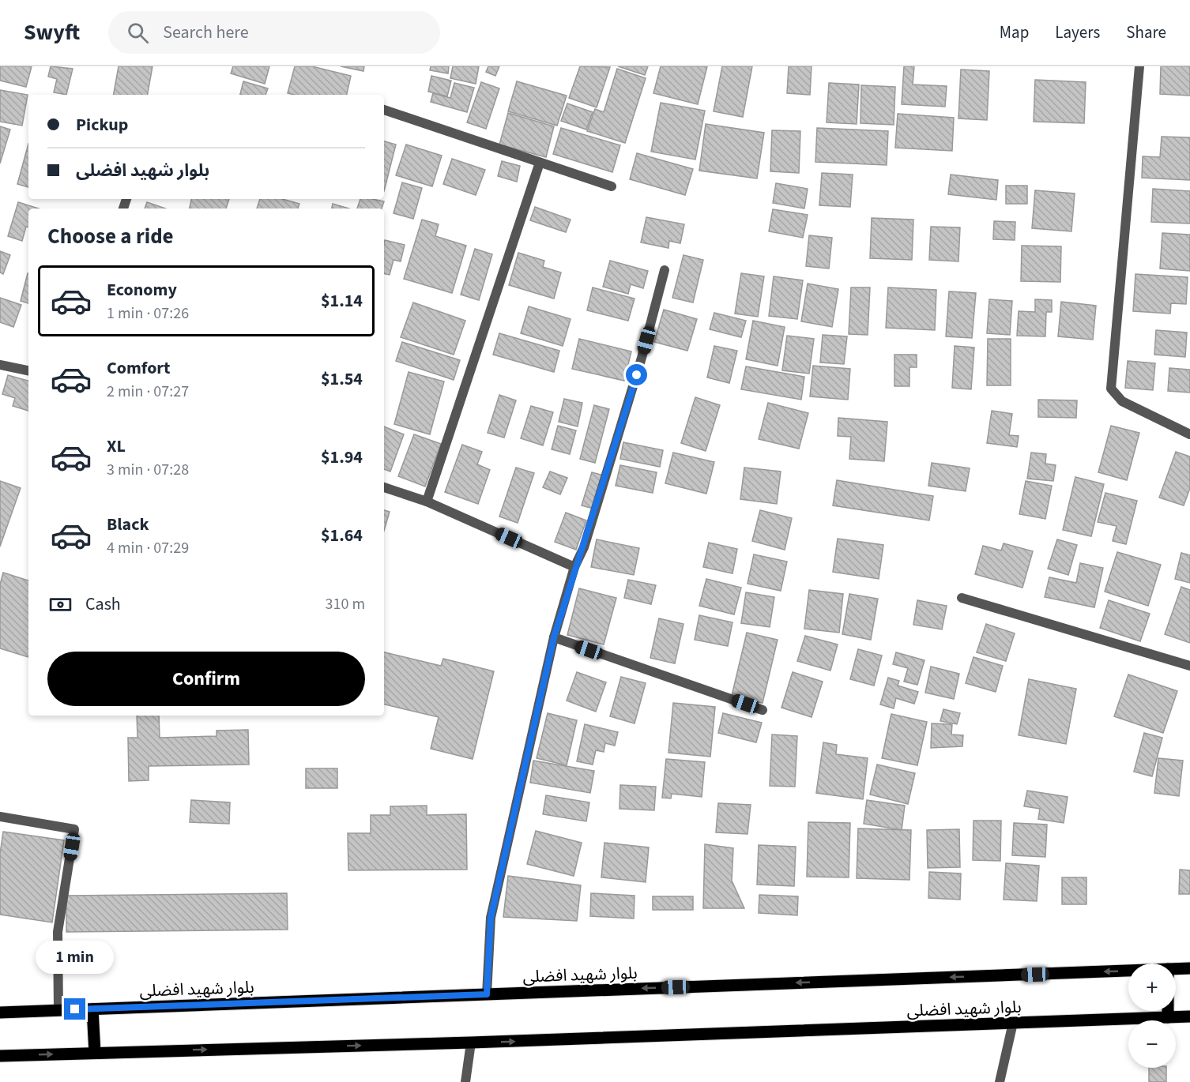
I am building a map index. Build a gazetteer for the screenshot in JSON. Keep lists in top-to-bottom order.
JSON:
{
  "streets": {
    "main road": ["بلوار شهید افضلی"]
  },
  "page": {
    "header": "Swyft",
    "search": "Search here",
    "nav": ["Map", "Layers", "Share"],
    "banner": ["Pickup", "بلوار شهید افضلی"],
    "heading": "Choose a ride",
    "list": [
      {
        "name": "Economy",
        "note": "1 min · 07:26",
        "value": "$1.14"
      },
      {
        "name": "Comfort",
        "note": "2 min · 07:27",
        "value": "$1.54"
      },
      {
        "name": "XL",
        "note": "3 min · 07:28",
        "value": "$1.94"
      },
      {
        "name": "Black",
        "note": "4 min · 07:29",
        "value": "$1.64"
      }
    ],
    "pay": ["Cash", "310 m"],
    "buttons": "Confirm",
    "bubble": "1 min",
    "map_buttons": ["+", "−"]
  }
}
